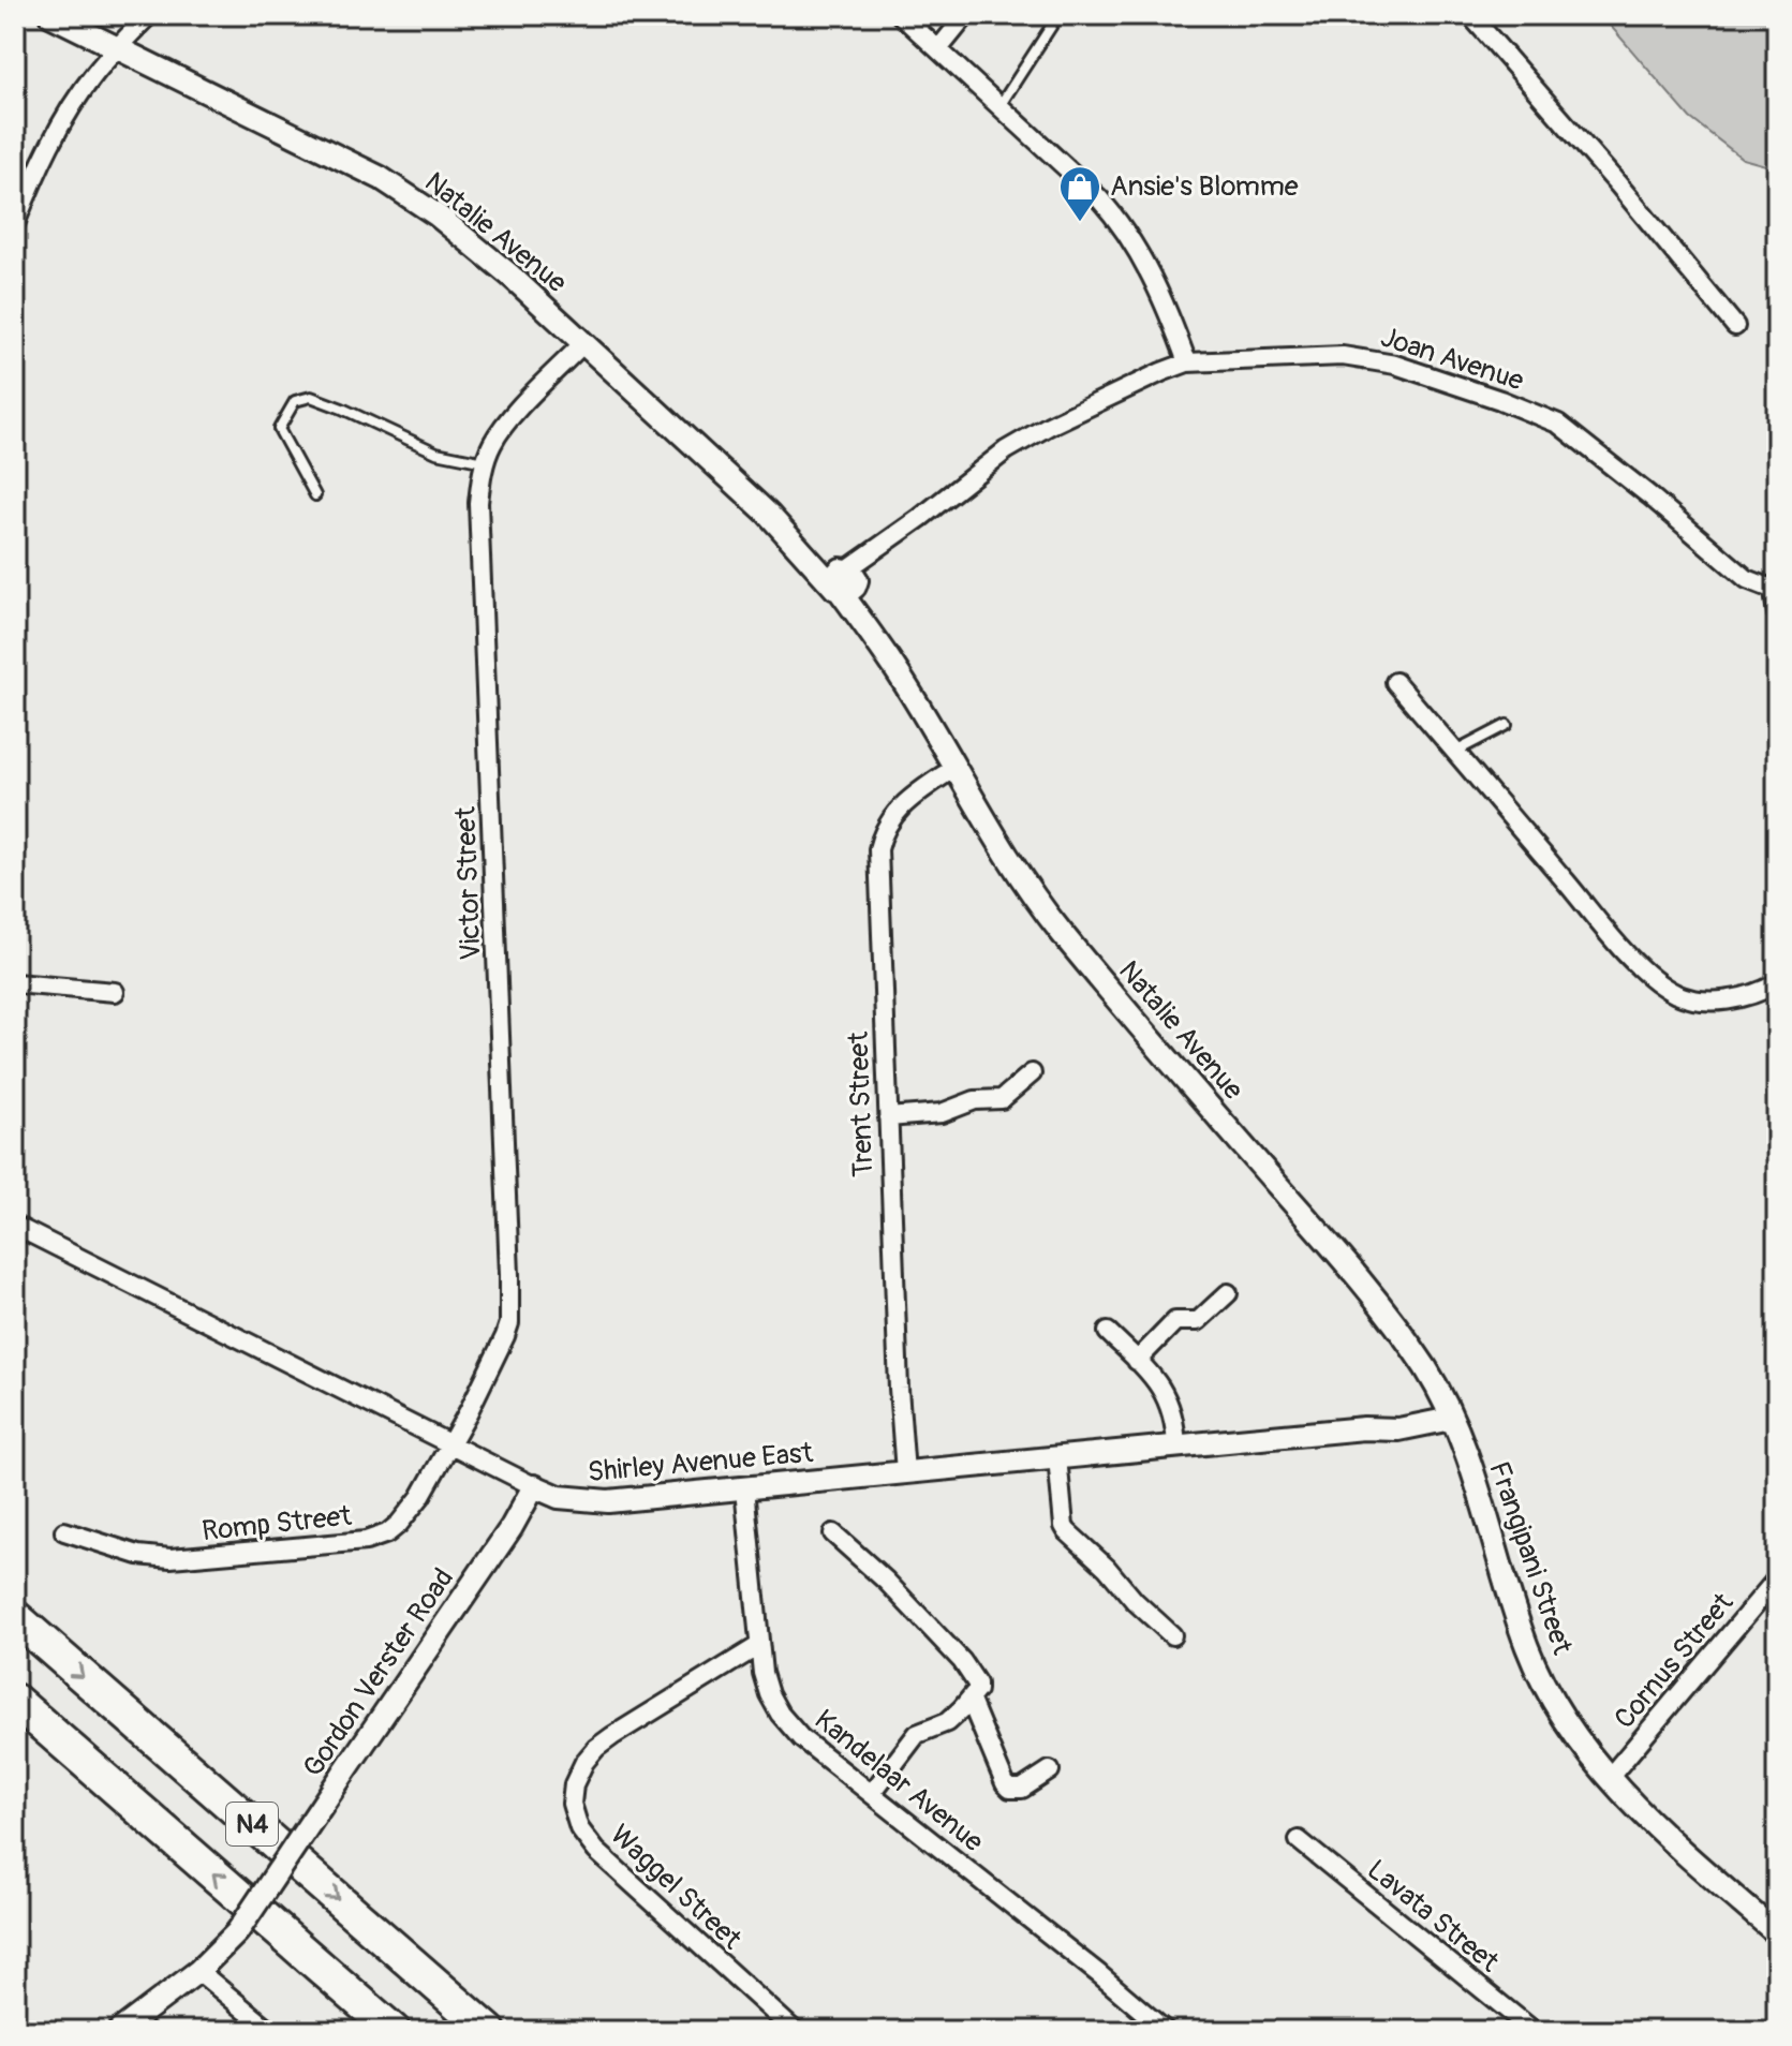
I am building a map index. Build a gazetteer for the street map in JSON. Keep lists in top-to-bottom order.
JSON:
{
  "streets": {
    "highway": ["N4"],
    "street": [
      "Natalie Avenue",
      "Joan Avenue",
      "Victor Street",
      "Trent Street",
      "Shirley Avenue East",
      "Romp Street",
      "Frangipani Street",
      "Cornus Street",
      "Gordon Verster Road",
      "Kandelaar Avenue",
      "Waggel Street",
      "Lavata Street"
    ]
  },
  "crossings": [
    ["Natalie Avenue", "Joan Avenue"],
    ["Natalie Avenue", "Victor Street"],
    ["Natalie Avenue", "Trent Street"],
    ["Natalie Avenue", "Shirley Avenue East"],
    ["Natalie Avenue", "Frangipani Street"],
    ["Victor Street", "Shirley Avenue East"],
    ["Victor Street", "Romp Street"],
    ["Trent Street", "Shirley Avenue East"],
    ["Shirley Avenue East", "Romp Street"],
    ["Shirley Avenue East", "Frangipani Street"],
    ["Shirley Avenue East", "Gordon Verster Road"],
    ["Shirley Avenue East", "Kandelaar Avenue"],
    ["Frangipani Street", "Cornus Street"],
    ["Kandelaar Avenue", "Waggel Street"]
  ],
  "places": {
    "shop": ["Ansie's Blomme"]
  }
}
